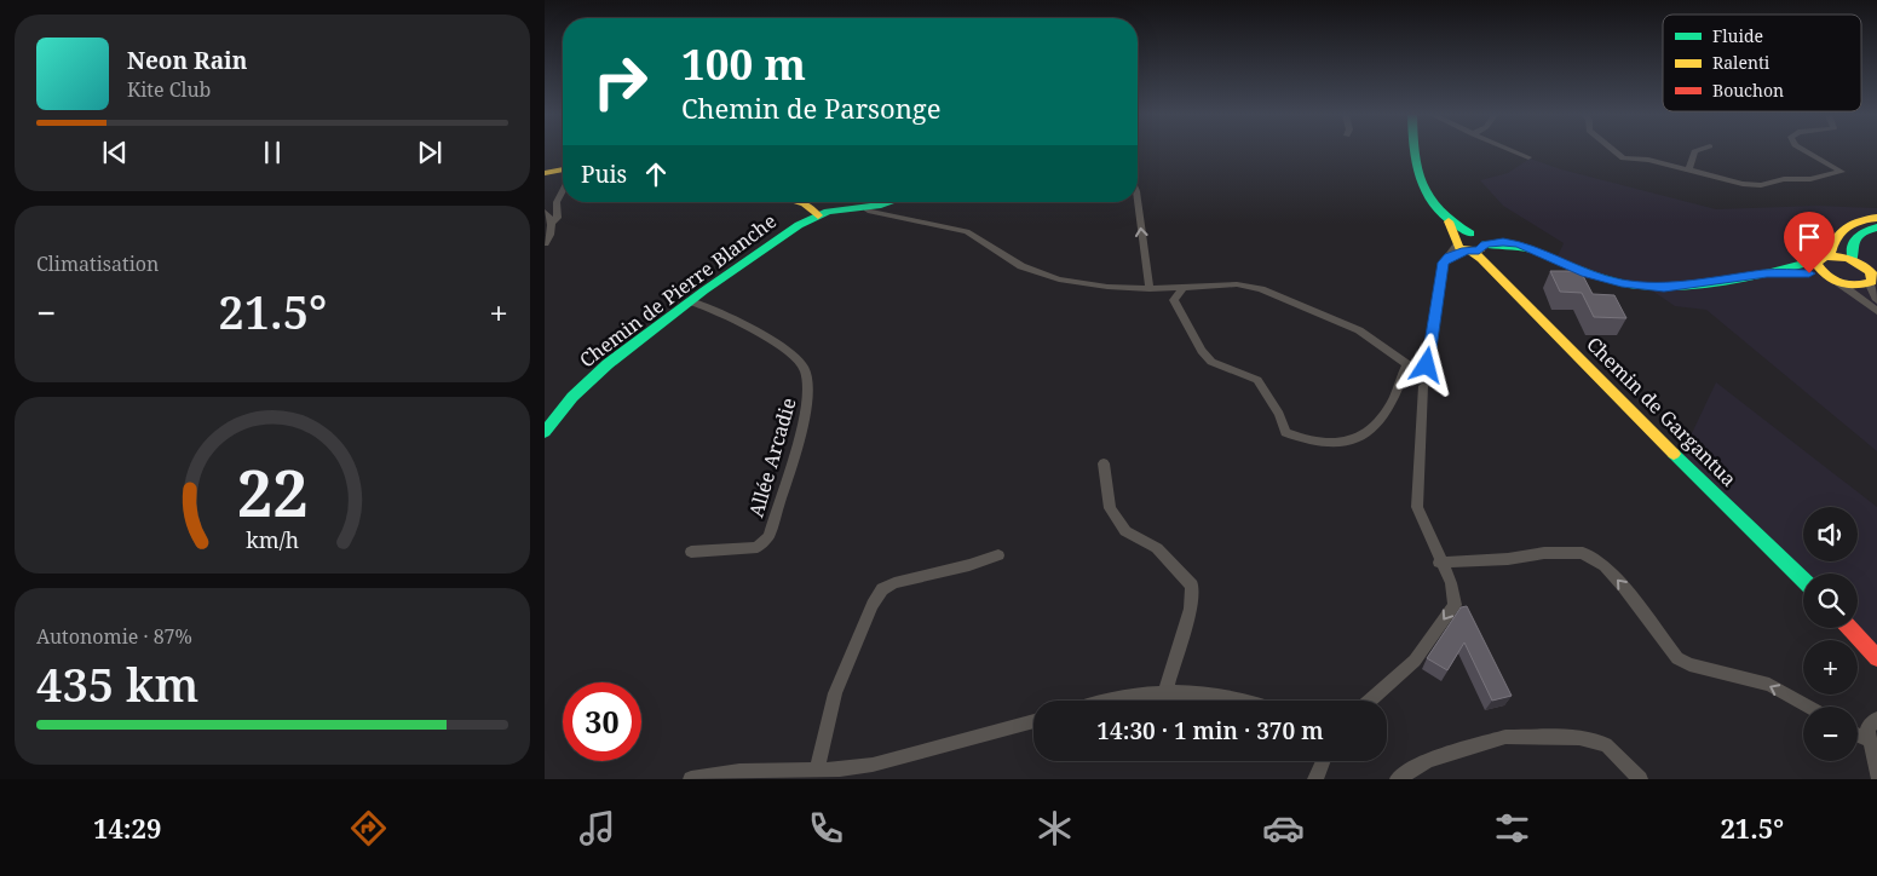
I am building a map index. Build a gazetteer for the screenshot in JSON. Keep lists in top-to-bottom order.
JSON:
{
  "streets": {
    "street": ["Chemin de Pierre Blanche", "Chemin de Gargantua", "Allée Arcadie"]
  },
  "crossings": [
    ["Chemin de Pierre Blanche", "Allée Arcadie"]
  ],
  "legend": ["Fluide", "Ralenti", "Bouchon"],
  "page": {
    "turn": ["100 m", "Chemin de Parsonge"],
    "song": ["Neon Rain", "Kite Club"],
    "then": "Puis",
    "tile": [
      "Climatisation",
      ["Autonomie · 87%", "435 km"]
    ],
    "heat": ["−", "21.5°", "+"],
    "map_buttons": ["+", "−"],
    "limit": "30",
    "trip": "14:30 · 1 min · 370 m",
    "tabs": ["14:29", "21.5°"],
    "gauge": ["22", "km/h"]
  }
}
